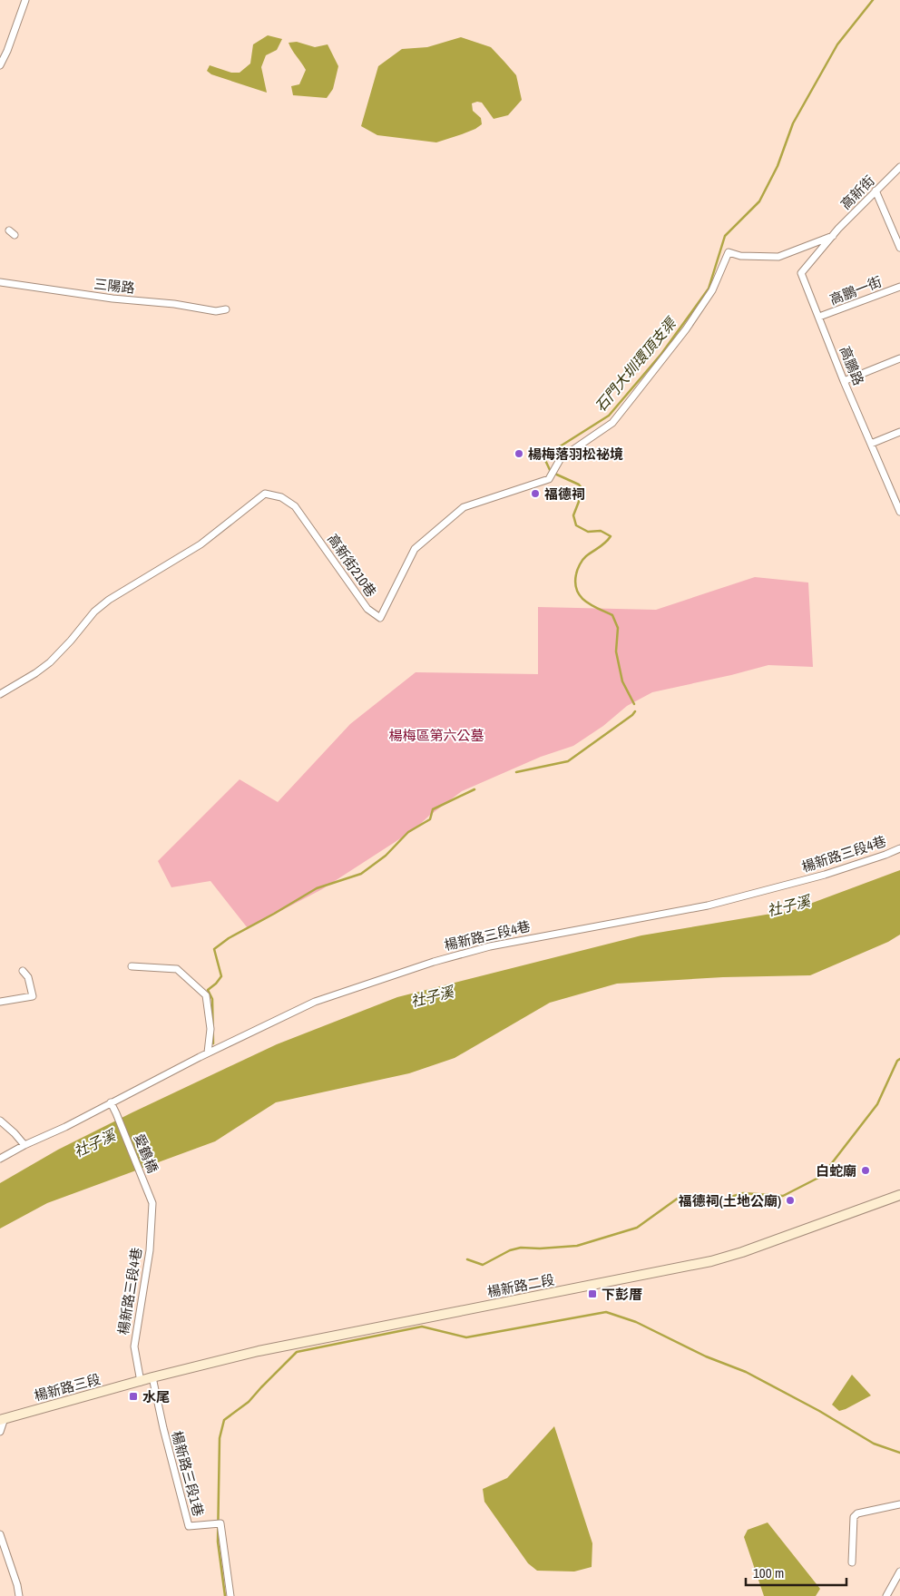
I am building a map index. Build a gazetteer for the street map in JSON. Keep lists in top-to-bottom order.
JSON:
{
  "streets": {
    "main road": ["楊新路二段", "楊新路三段"],
    "street": [
      "高新街",
      "三陽路",
      "高鵬一街",
      "高鵬路",
      "高新街210巷",
      "楊新路三段4巷",
      "愛鶴橋",
      "楊新路三段1巷"
    ]
  },
  "crossings": [
    ["高新街", "高鵬路"],
    ["高新街", "高新街210巷"],
    ["高鵬一街", "高鵬路"],
    ["高鵬路", "高新街210巷"],
    ["楊新路三段4巷", "愛鶴橋"],
    ["楊新路三段4巷", "楊新路二段"],
    ["楊新路三段4巷", "楊新路三段"],
    ["楊新路二段", "楊新路三段"],
    ["楊新路二段", "楊新路三段1巷"]
  ],
  "water": ["石門大圳環頂支渠", "社子溪"],
  "parks": ["楊梅區第六公墓"],
  "places": {
    "other": [
      "楊梅落羽松祕境",
      "福德祠",
      "白蛇廟",
      "福德祠(土地公廟)"
    ],
    "transit": ["下彭厝", "水尾"]
  },
  "scale_bar": "100 m"
}
